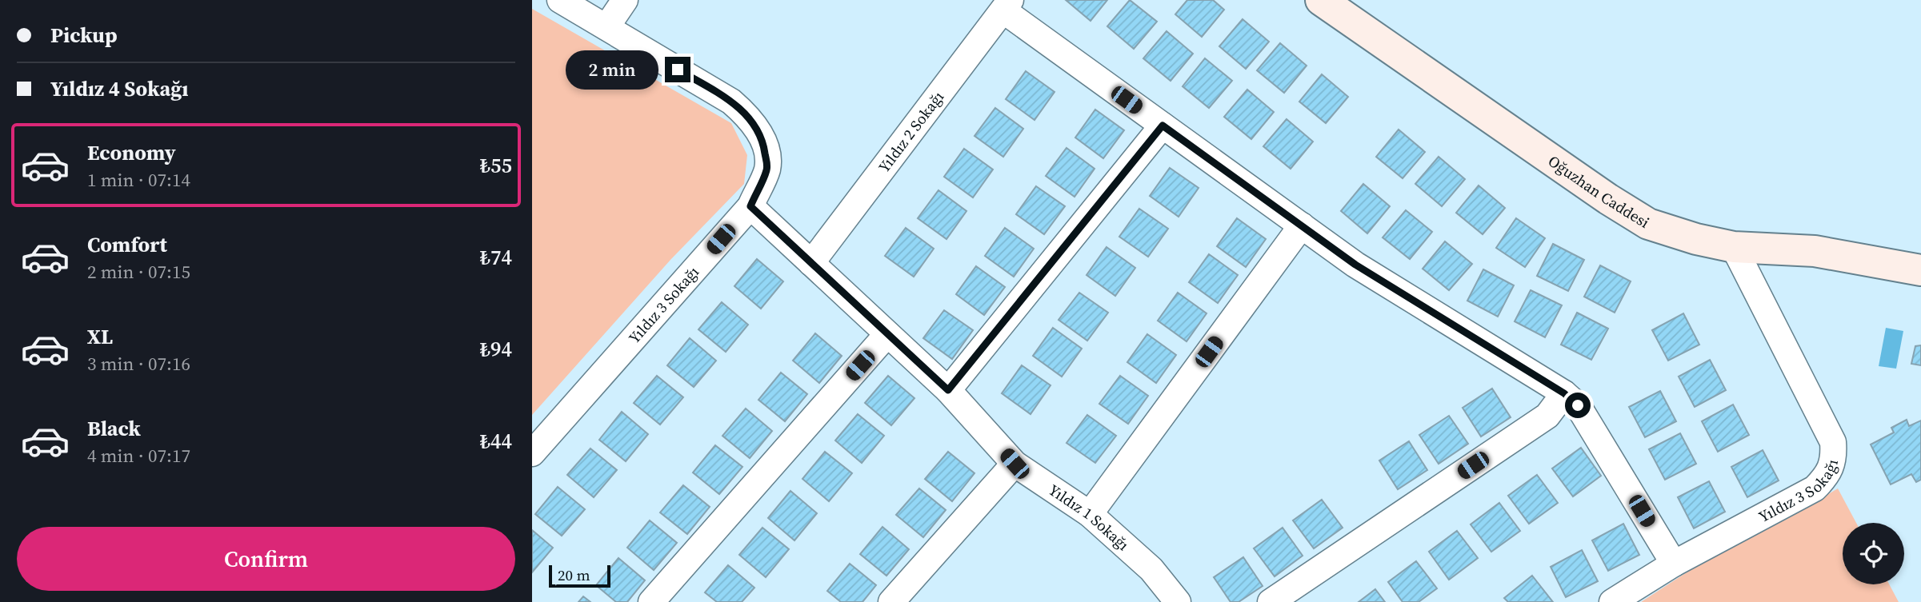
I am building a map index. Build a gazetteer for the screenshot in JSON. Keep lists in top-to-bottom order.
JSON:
{
  "streets": {
    "street": [
      "Yıldız 2 Sokağı",
      "Oğuzhan Caddesi",
      "Yıldız 3 Sokağı",
      "Yıldız 1 Sokağı"
    ]
  },
  "crossings": [
    ["Yıldız 2 Sokağı", "Yıldız 1 Sokağı"],
    ["Oğuzhan Caddesi", "Yıldız 3 Sokağı"],
    ["Yıldız 3 Sokağı", "Yıldız 1 Sokağı"]
  ],
  "scale_bar": "20 m",
  "page": {
    "banner": ["Pickup", "Yıldız 4 Sokağı"],
    "bubble": "2 min",
    "list": [
      {
        "name": "Economy",
        "note": "1 min · 07:14",
        "value": "₺55"
      },
      {
        "name": "Comfort",
        "note": "2 min · 07:15",
        "value": "₺74"
      },
      {
        "name": "XL",
        "note": "3 min · 07:16",
        "value": "₺94"
      },
      {
        "name": "Black",
        "note": "4 min · 07:17",
        "value": "₺44"
      }
    ],
    "buttons": "Confirm",
    "scale": "20 m"
  }
}
